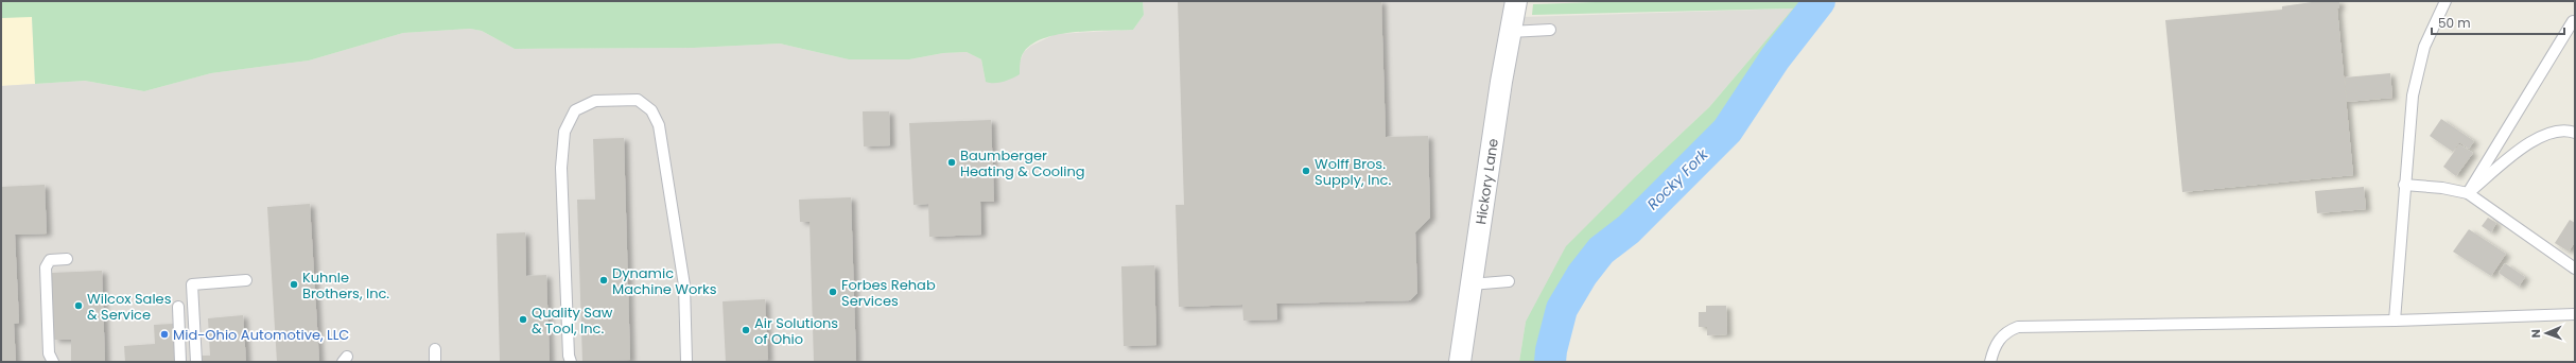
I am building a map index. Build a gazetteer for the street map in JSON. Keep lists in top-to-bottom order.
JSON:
{
  "streets": {
    "street": ["Hickory Lane"]
  },
  "water": ["Rocky Fork"],
  "places": [
    "Baumberger Heating & Cooling",
    "Wolff Bros. Supply, Inc.",
    "Dynamic Machine Works",
    "Kuhnle Brothers, Inc.",
    "Forbes Rehab Services",
    "Wilcox Sales & Service",
    "Quality Saw & Tool, Inc.",
    "Air Solutions of Ohio",
    "Mid-Ohio Automotive, LLC"
  ],
  "scale_bar": "50 m",
  "north": "left"
}
